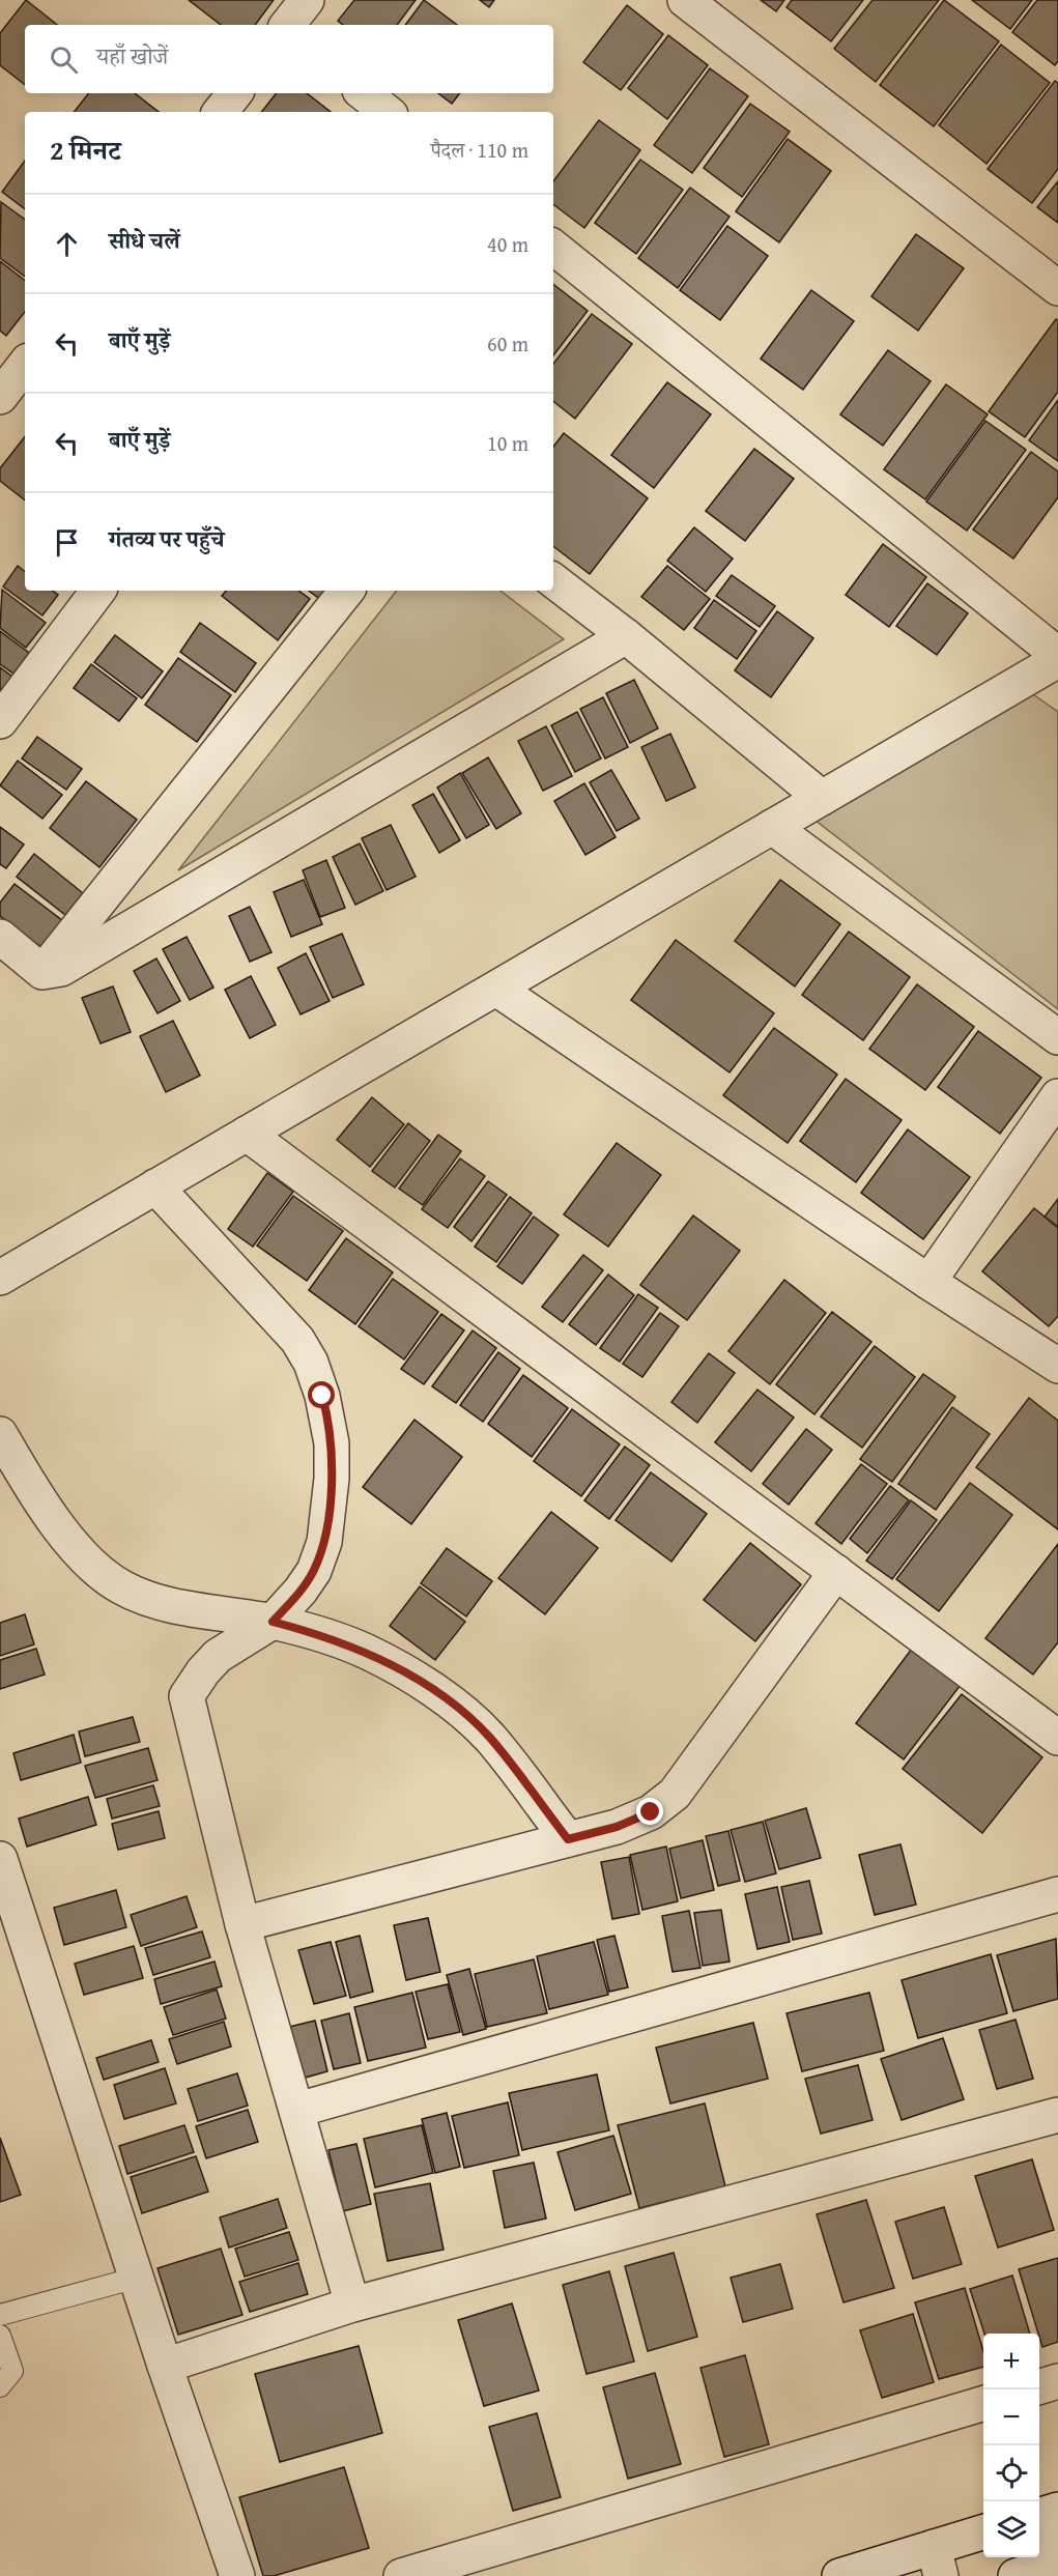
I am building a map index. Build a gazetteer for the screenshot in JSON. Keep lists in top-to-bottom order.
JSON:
{
  "page": {
    "search": "यहाँ खोजें",
    "heading": ["2 मिनट", "पैदल · 110 m"],
    "list": [
      ["सीधे चलें", "40 m"],
      ["बाएँ मुड़ें", "60 m"],
      ["बाएँ मुड़ें", "10 m"],
      "गंतव्य पर पहुँचे"
    ],
    "map_buttons": ["+", "−"]
  }
}
